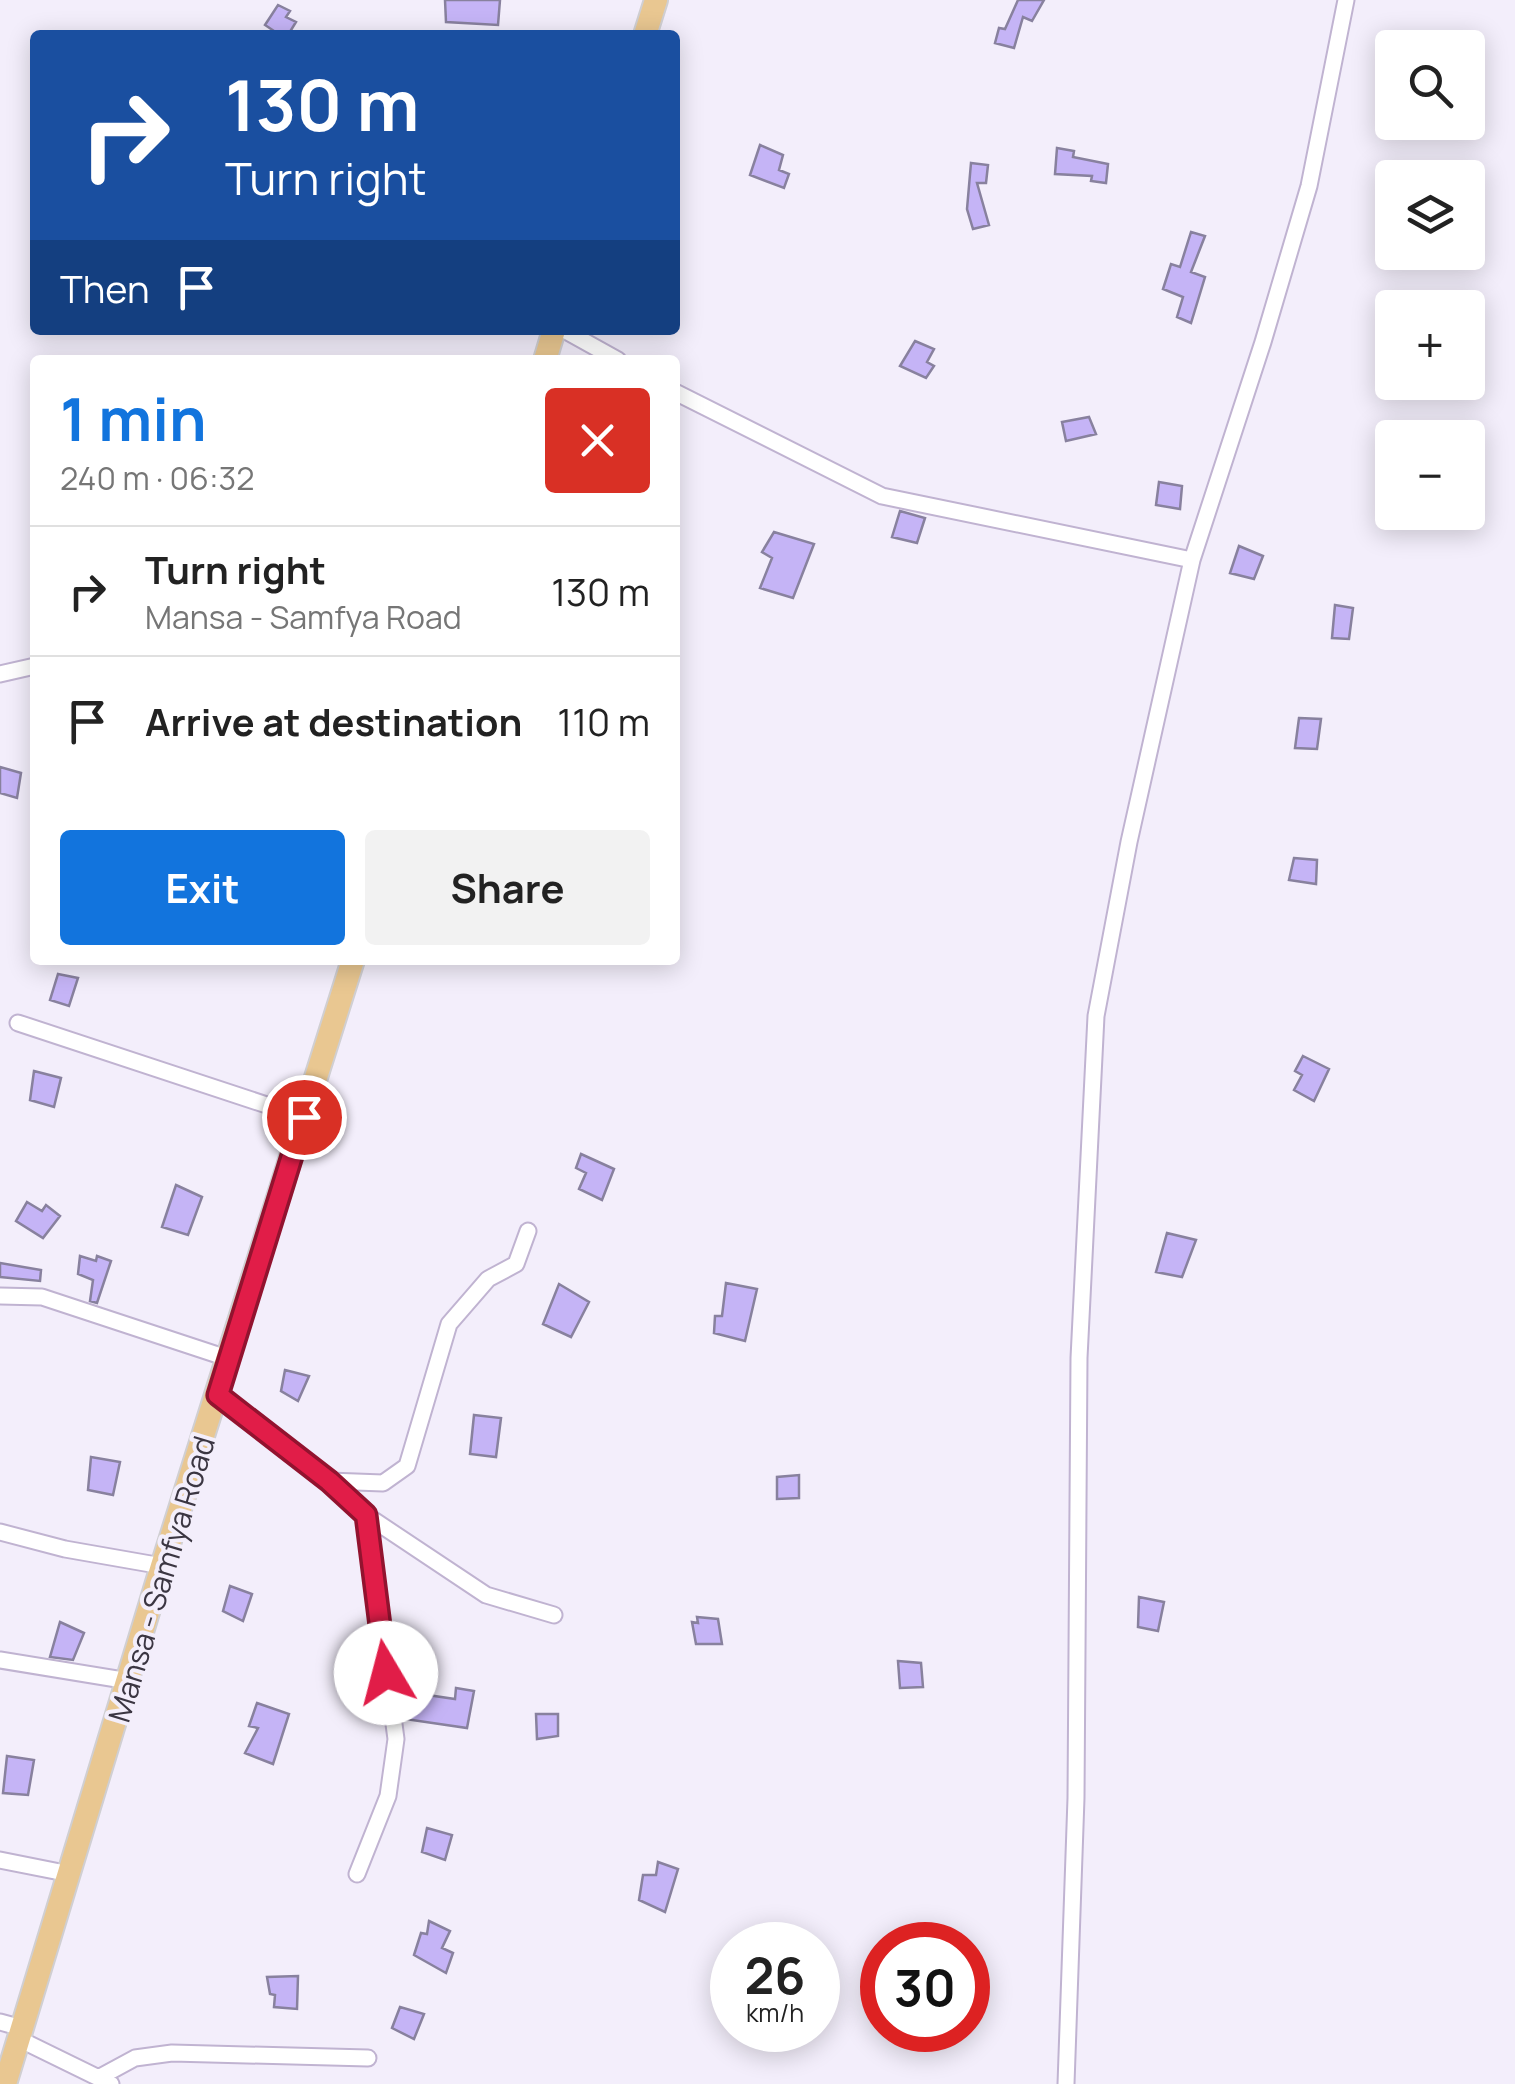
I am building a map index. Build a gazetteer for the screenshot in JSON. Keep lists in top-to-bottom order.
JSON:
{
  "streets": {
    "main road": ["Mansa - Samfya Road"]
  },
  "page": {
    "map_buttons": ["+", "−"],
    "turn": ["130 m", "Turn right"],
    "then": "Then",
    "heading": ["1 min", "240 m · 06:32"],
    "list": [
      {
        "name": "Turn right",
        "note": "Mansa - Samfya Road",
        "value": "130 m"
      },
      {
        "name": "Arrive at destination",
        "value": "110 m"
      }
    ],
    "buttons": ["Exit", "Share"],
    "speed": "26 km/h",
    "limit": "30"
  }
}
